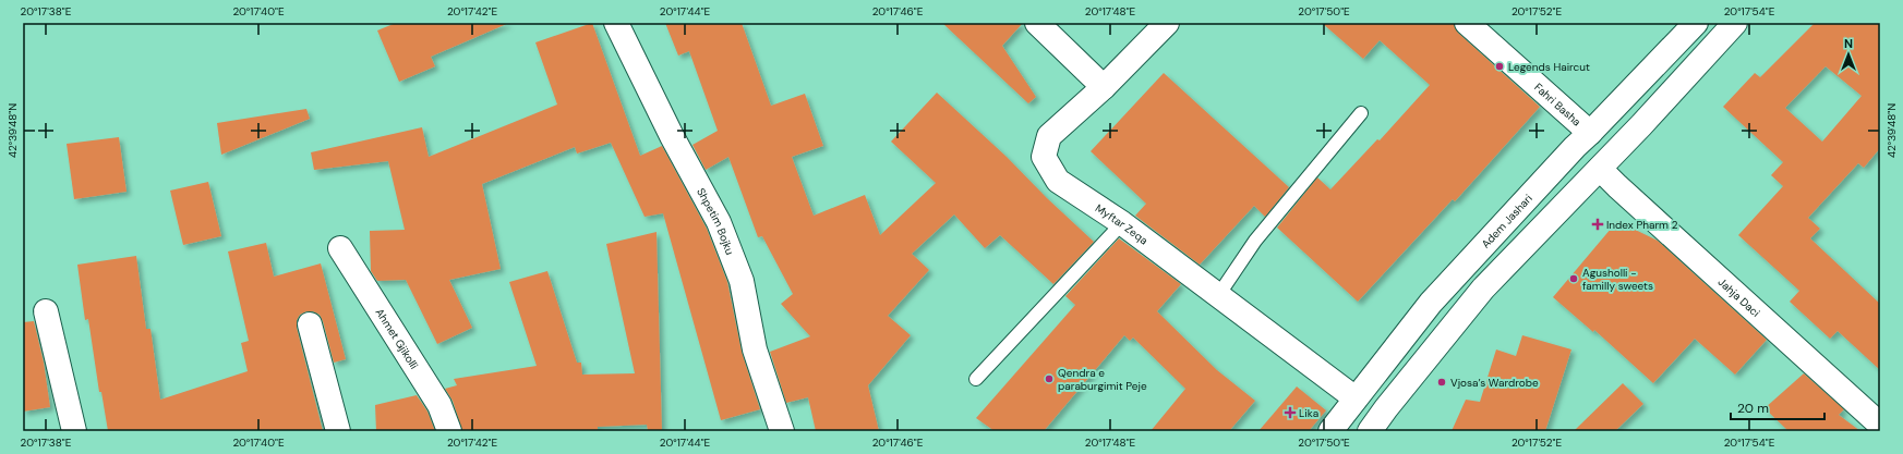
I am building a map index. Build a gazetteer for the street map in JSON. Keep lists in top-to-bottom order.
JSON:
{
  "streets": {
    "street": [
      "Fahri Basha",
      "Shpetim Bojku",
      "Adem Jashari",
      "Myftar Zeqa",
      "Jahja Daci",
      "Ahmet Gjikolli"
    ]
  },
  "crossings": [
    ["Fahri Basha", "Adem Jashari"],
    ["Adem Jashari", "Myftar Zeqa"]
  ],
  "places": {
    "other": [
      "Legends Haircut",
      "Agusholli - familly sweets",
      "Qendra e paraburgimit Peje",
      "Vjosa’s Wardrobe"
    ],
    "health": ["Index Pharm 2", "Lika"]
  },
  "scale_bar": "20 m",
  "north": "top",
  "coordinates": [
    "20°17'38\"E",
    "20°17'40\"E",
    "20°17'42\"E",
    "20°17'44\"E",
    "20°17'46\"E",
    "20°17'48\"E",
    "20°17'50\"E",
    "20°17'52\"E",
    "20°17'54\"E",
    "42°39'48\"N"
  ]
}
